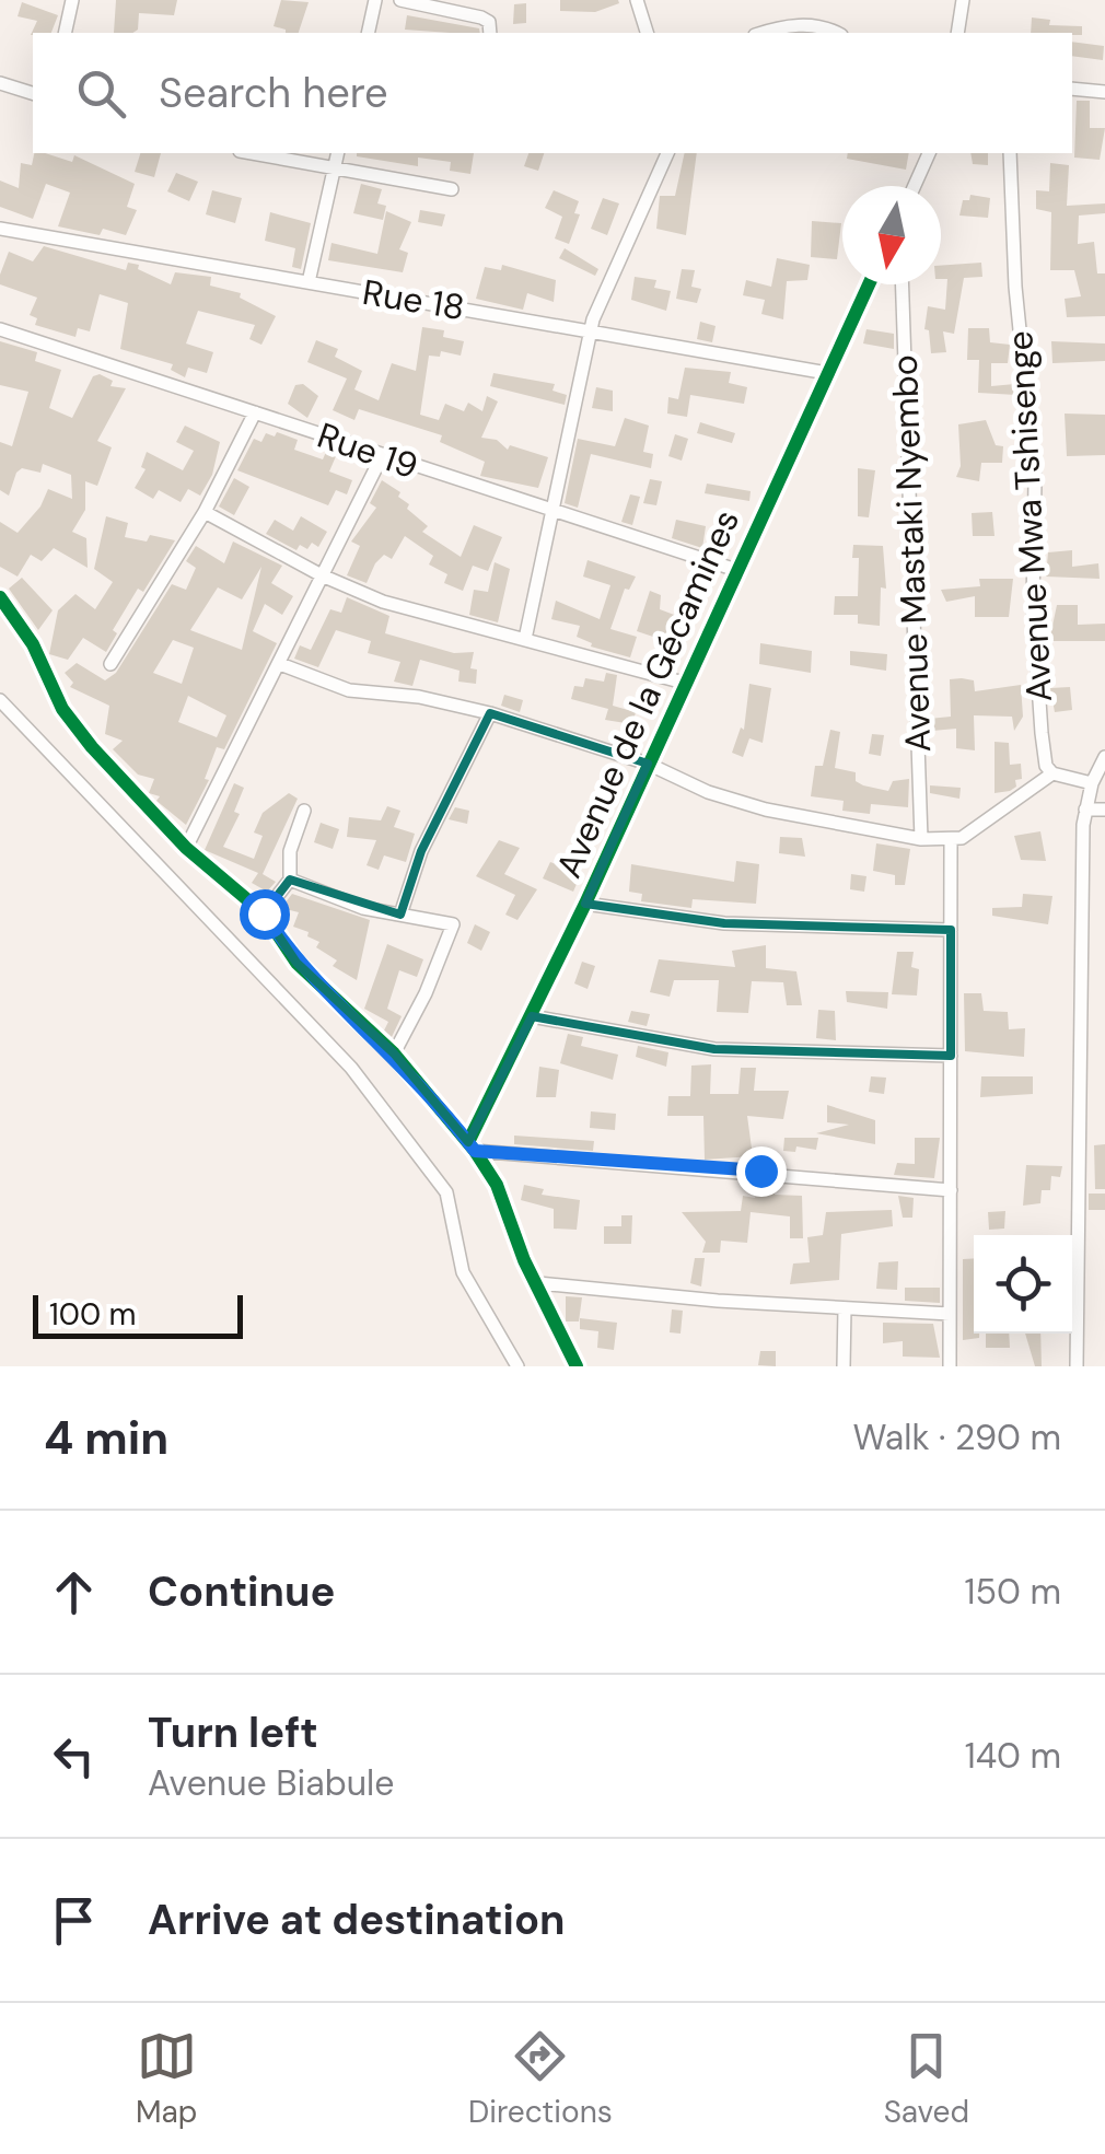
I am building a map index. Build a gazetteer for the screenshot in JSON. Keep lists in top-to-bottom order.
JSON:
{
  "streets": {
    "street": [
      "Rue 18",
      "Rue 19",
      "Avenue Mwa Tshisenge",
      "Avenue Mastaki Nyembo",
      "Avenue de la Gécamines"
    ]
  },
  "crossings": [
    ["Rue 18", "Avenue de la Gécamines"],
    ["Rue 19", "Avenue de la Gécamines"]
  ],
  "scale_bar": "100 m",
  "north": "bottom",
  "page": {
    "search": "Search here",
    "scale": "100 m",
    "heading": ["4 min", "Walk · 290 m"],
    "list": [
      ["Continue", "150 m"],
      ["Turn left", "Avenue Biabule", "140 m"],
      "Arrive at destination"
    ],
    "nav": ["Map", "Directions", "Saved"]
  }
}
